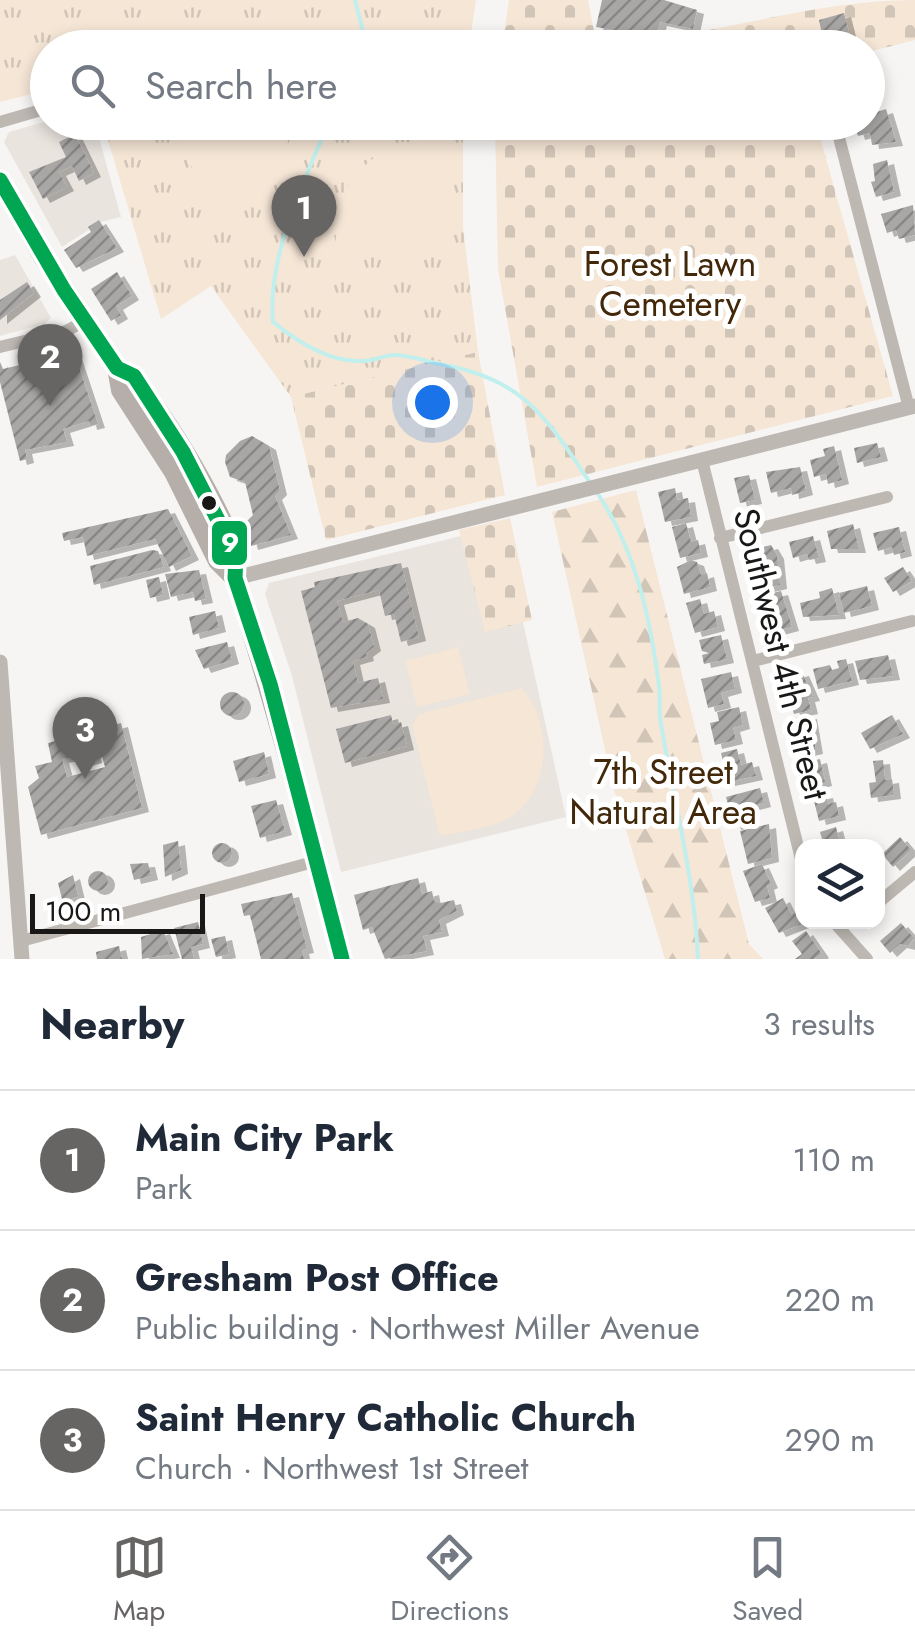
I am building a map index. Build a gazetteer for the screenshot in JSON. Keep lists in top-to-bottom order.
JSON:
{
  "streets": {
    "street": ["Southwest 4th Street"]
  },
  "parks": ["Forest Lawn Cemetery", "7th Street Natural Area"],
  "lines": ["transit line 9"],
  "scale_bar": "100 m",
  "page": {
    "search": "Search here",
    "pins": ["1", "2", "3"],
    "scale": "100 m",
    "heading": ["Nearby", "3 results"],
    "list": [
      {
        "mark": "1",
        "name": "Main City Park",
        "note": "Park",
        "value": "110 m"
      },
      {
        "mark": "2",
        "name": "Gresham Post Office",
        "note": "Public building · Northwest Miller Avenue",
        "value": "220 m"
      },
      {
        "mark": "3",
        "name": "Saint Henry Catholic Church",
        "note": "Church · Northwest 1st Street",
        "value": "290 m"
      }
    ],
    "nav": ["Map", "Directions", "Saved"]
  }
}
